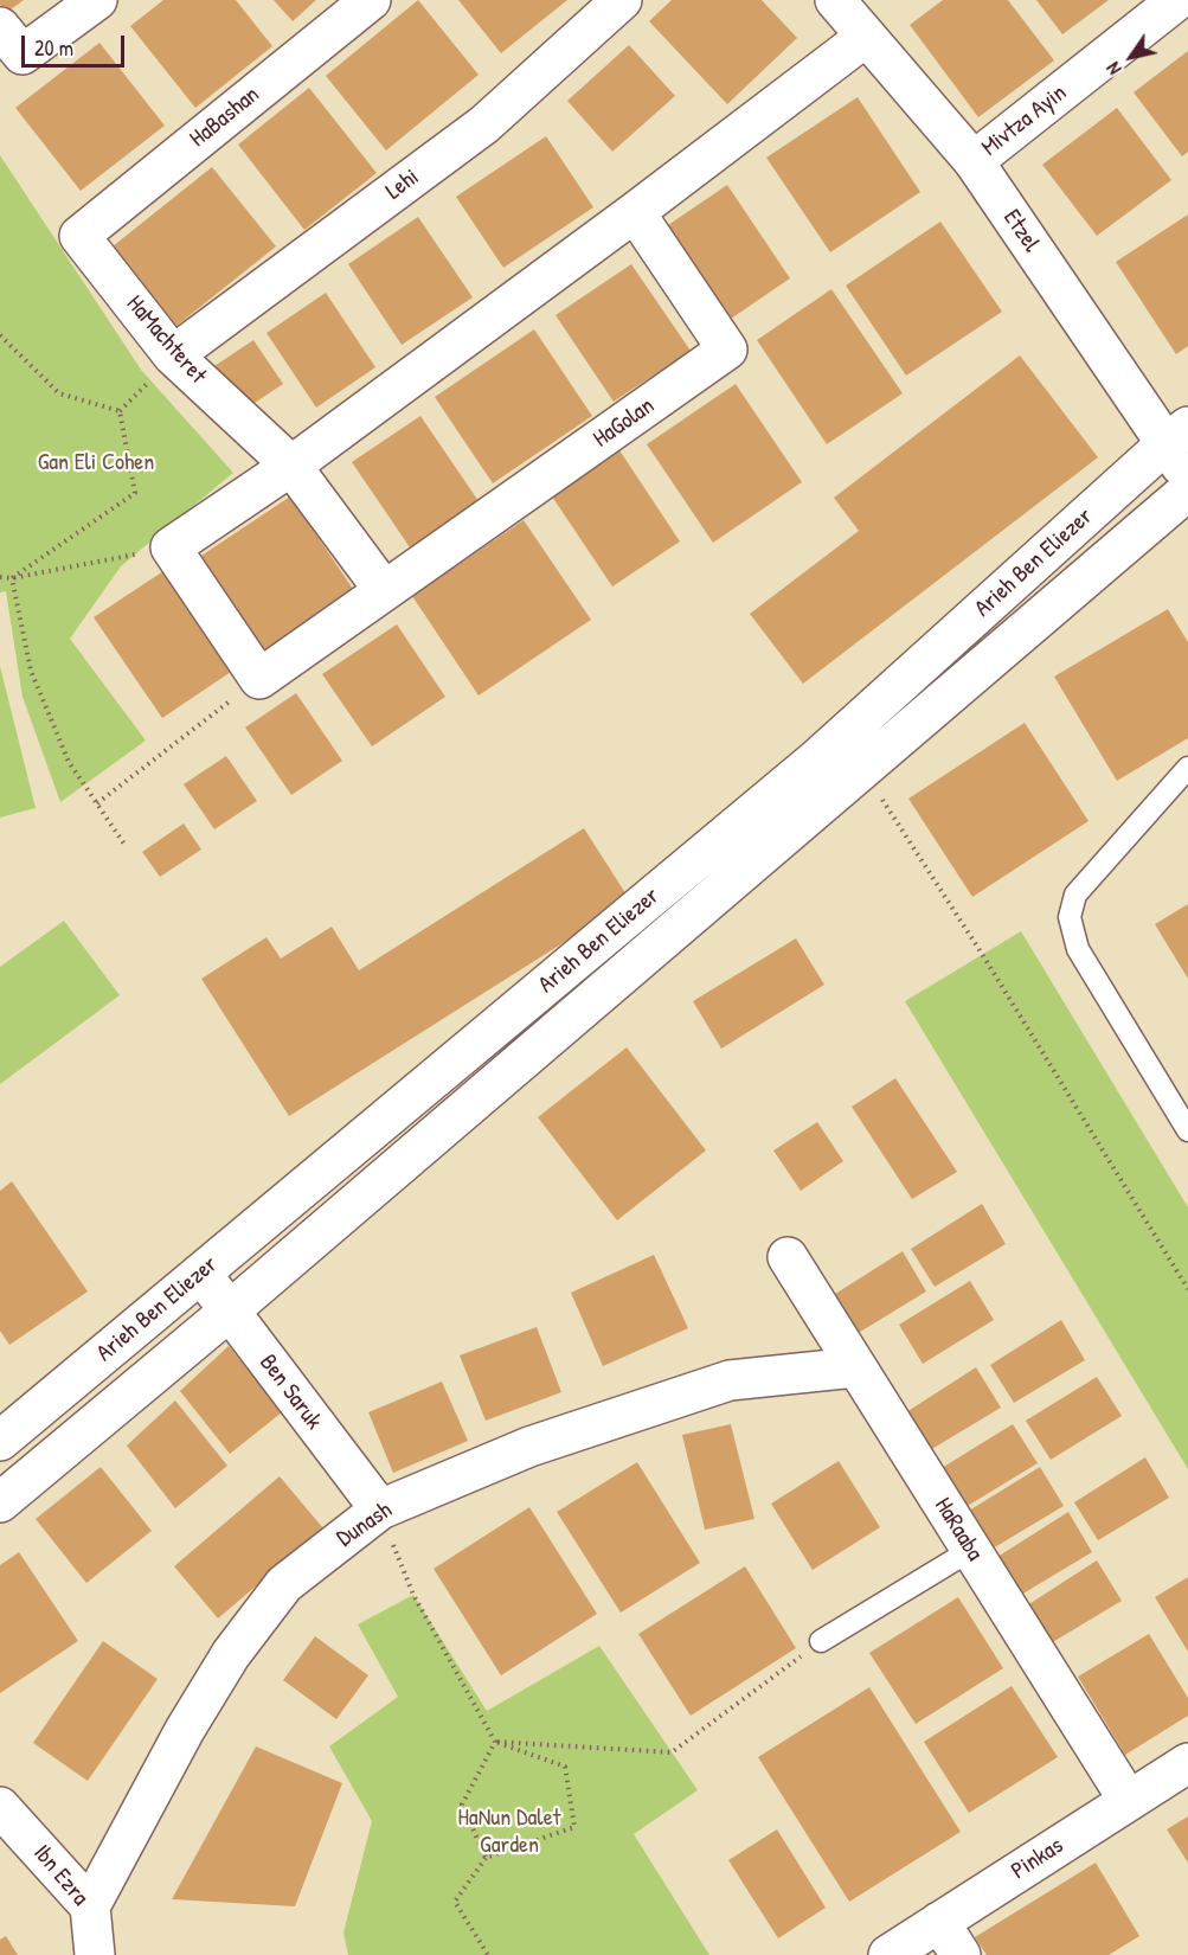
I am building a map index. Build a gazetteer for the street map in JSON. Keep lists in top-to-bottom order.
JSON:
{
  "streets": {
    "street": [
      "HaBashan",
      "Mivtza Ayin",
      "Lehi",
      "Etzel",
      "HaMachteret",
      "HaGolan",
      "Arieh Ben Eliezer",
      "Ben Saruk",
      "Dunash",
      "HaRaaba",
      "Pinkas",
      "Ibn Ezra"
    ]
  },
  "crossings": [
    ["HaBashan", "HaMachteret"],
    ["Mivtza Ayin", "Etzel"],
    ["Lehi", "HaMachteret"],
    ["Etzel", "Arieh Ben Eliezer"],
    ["Arieh Ben Eliezer", "Ben Saruk"],
    ["Ben Saruk", "Dunash"],
    ["Dunash", "HaRaaba"],
    ["Dunash", "Ibn Ezra"],
    ["HaRaaba", "Pinkas"]
  ],
  "parks": ["Gan Eli Cohen", "HaNun Dalet Garden"],
  "scale_bar": "20 m",
  "north": "bottom left"
}
